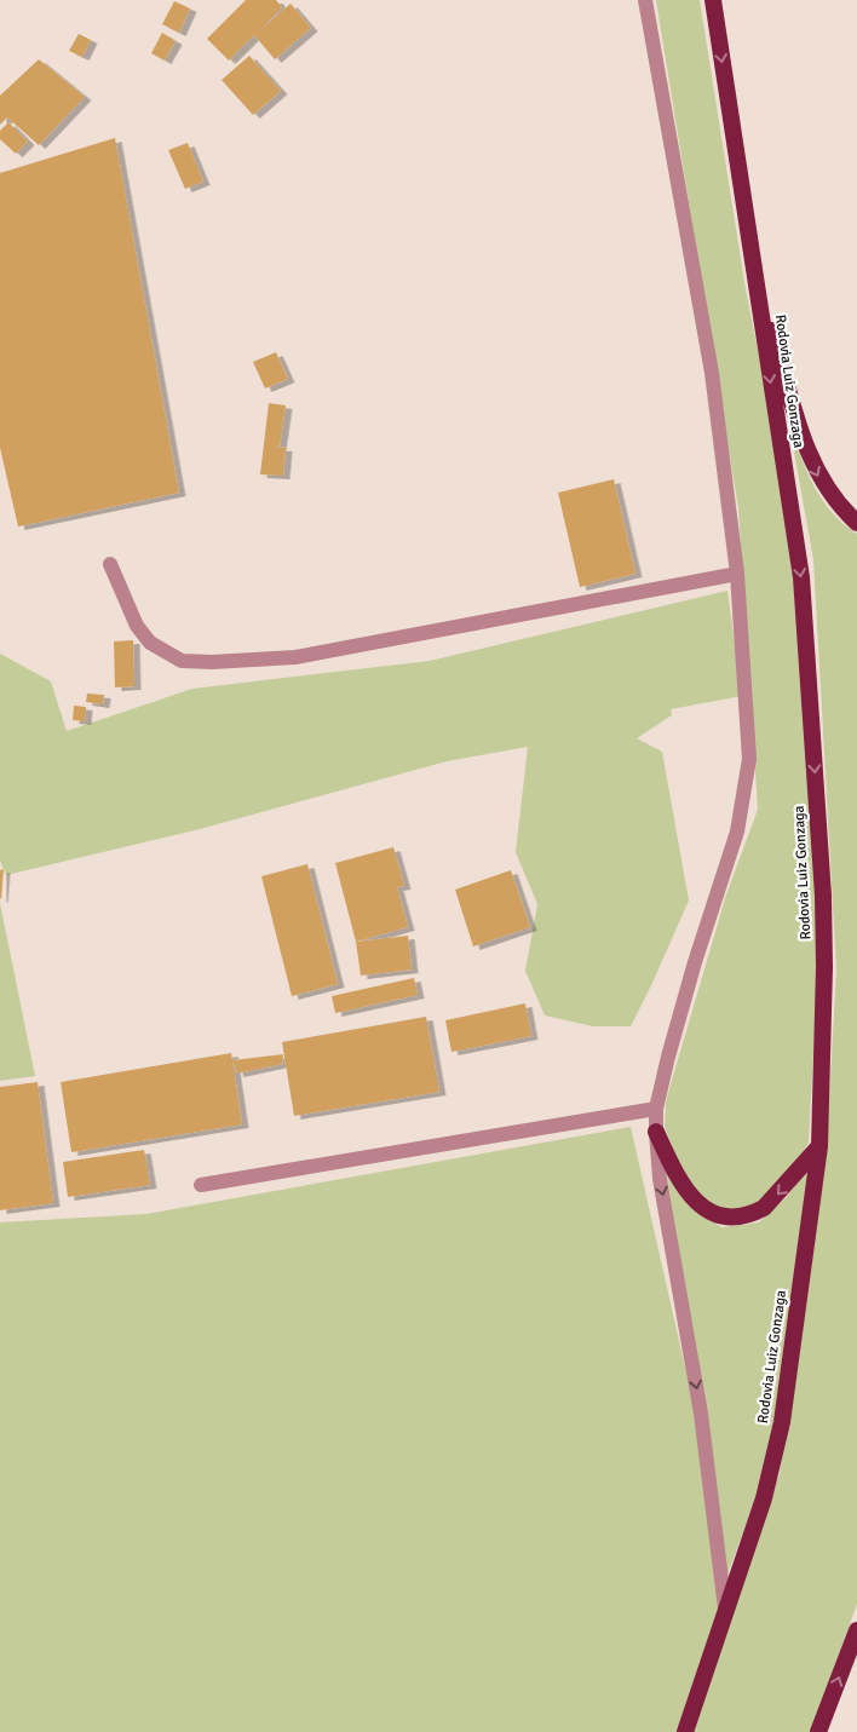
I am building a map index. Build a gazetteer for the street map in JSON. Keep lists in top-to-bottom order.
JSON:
{
  "streets": {
    "highway": ["Rodovia Luiz Gonzaga"]
  },
  "one_way": ["Rodovia Luiz Gonzaga"]
}
